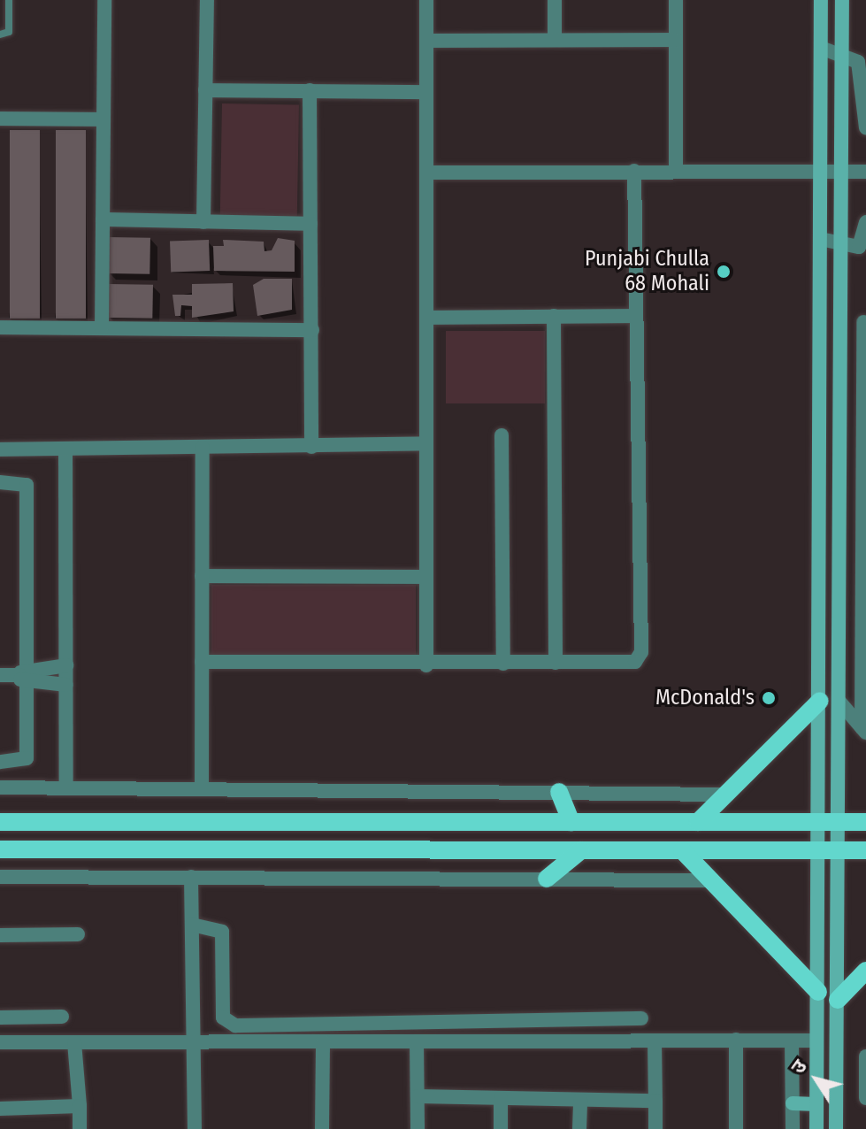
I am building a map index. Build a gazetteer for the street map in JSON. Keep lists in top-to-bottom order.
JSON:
{
  "places": ["Punjabi Chulla 68 Mohali", "McDonald's"],
  "north": "top left"
}
